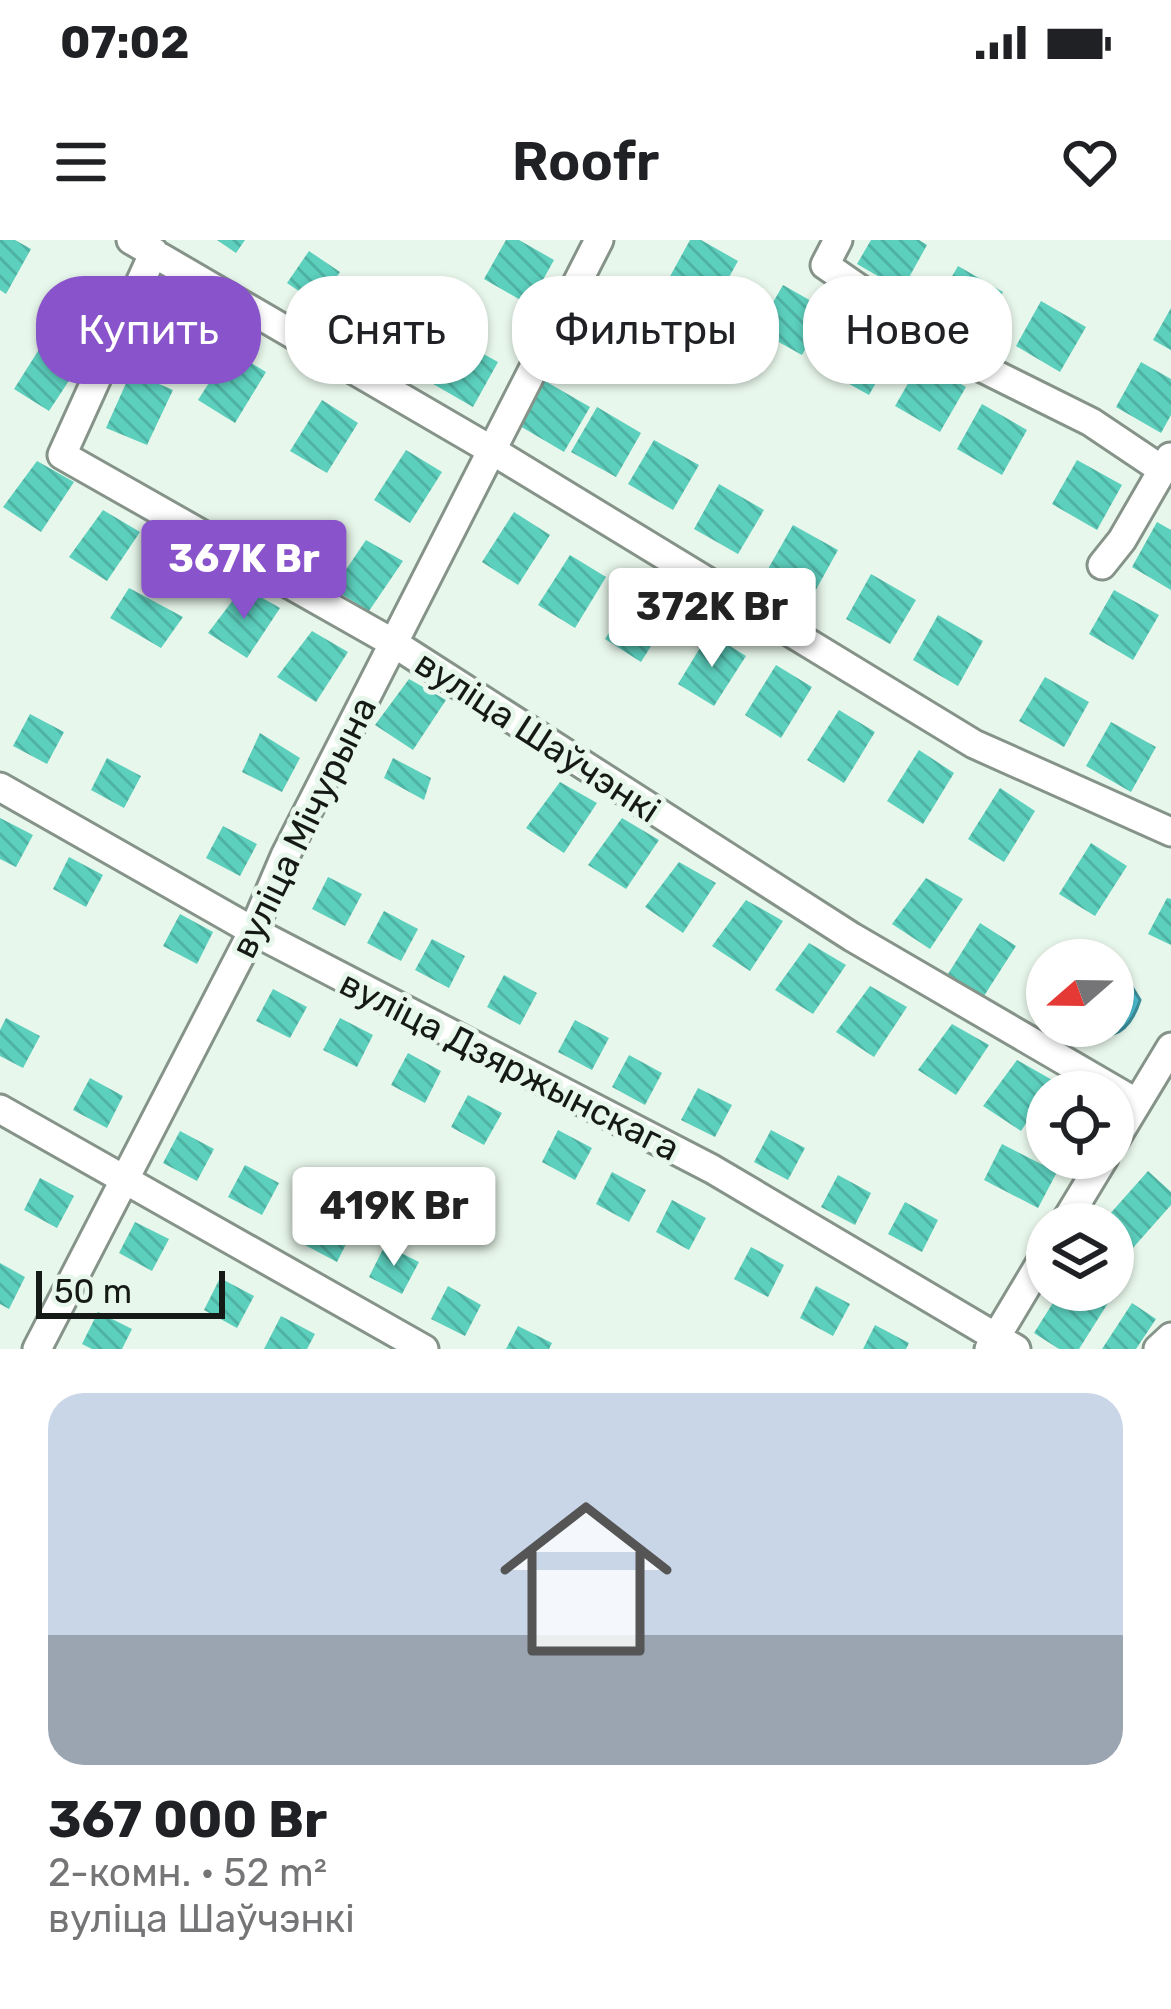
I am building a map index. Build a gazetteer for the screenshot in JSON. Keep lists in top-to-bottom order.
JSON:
{
  "streets": {
    "street": ["вуліца Шаўчэнкі", "вуліца Мічурына", "вуліца Дзяржынскага"]
  },
  "crossings": [
    ["вуліца Шаўчэнкі", "вуліца Мічурына"],
    ["вуліца Мічурына", "вуліца Дзяржынскага"]
  ],
  "scale_bar": "50 m",
  "north": "left",
  "page": {
    "status": "07:02",
    "header": "Roofr",
    "chip": [
      "Купить",
      "Снять",
      "Фильтры",
      "Новое"
    ],
    "price": ["367K Br", "372K Br", "419K Br"],
    "scale": "50 m",
    "list": [
      {
        "name": "367 000 Br",
        "note": "2-комн. · 52 m² · вуліца Шаўчэнкі"
      }
    ]
  }
}
